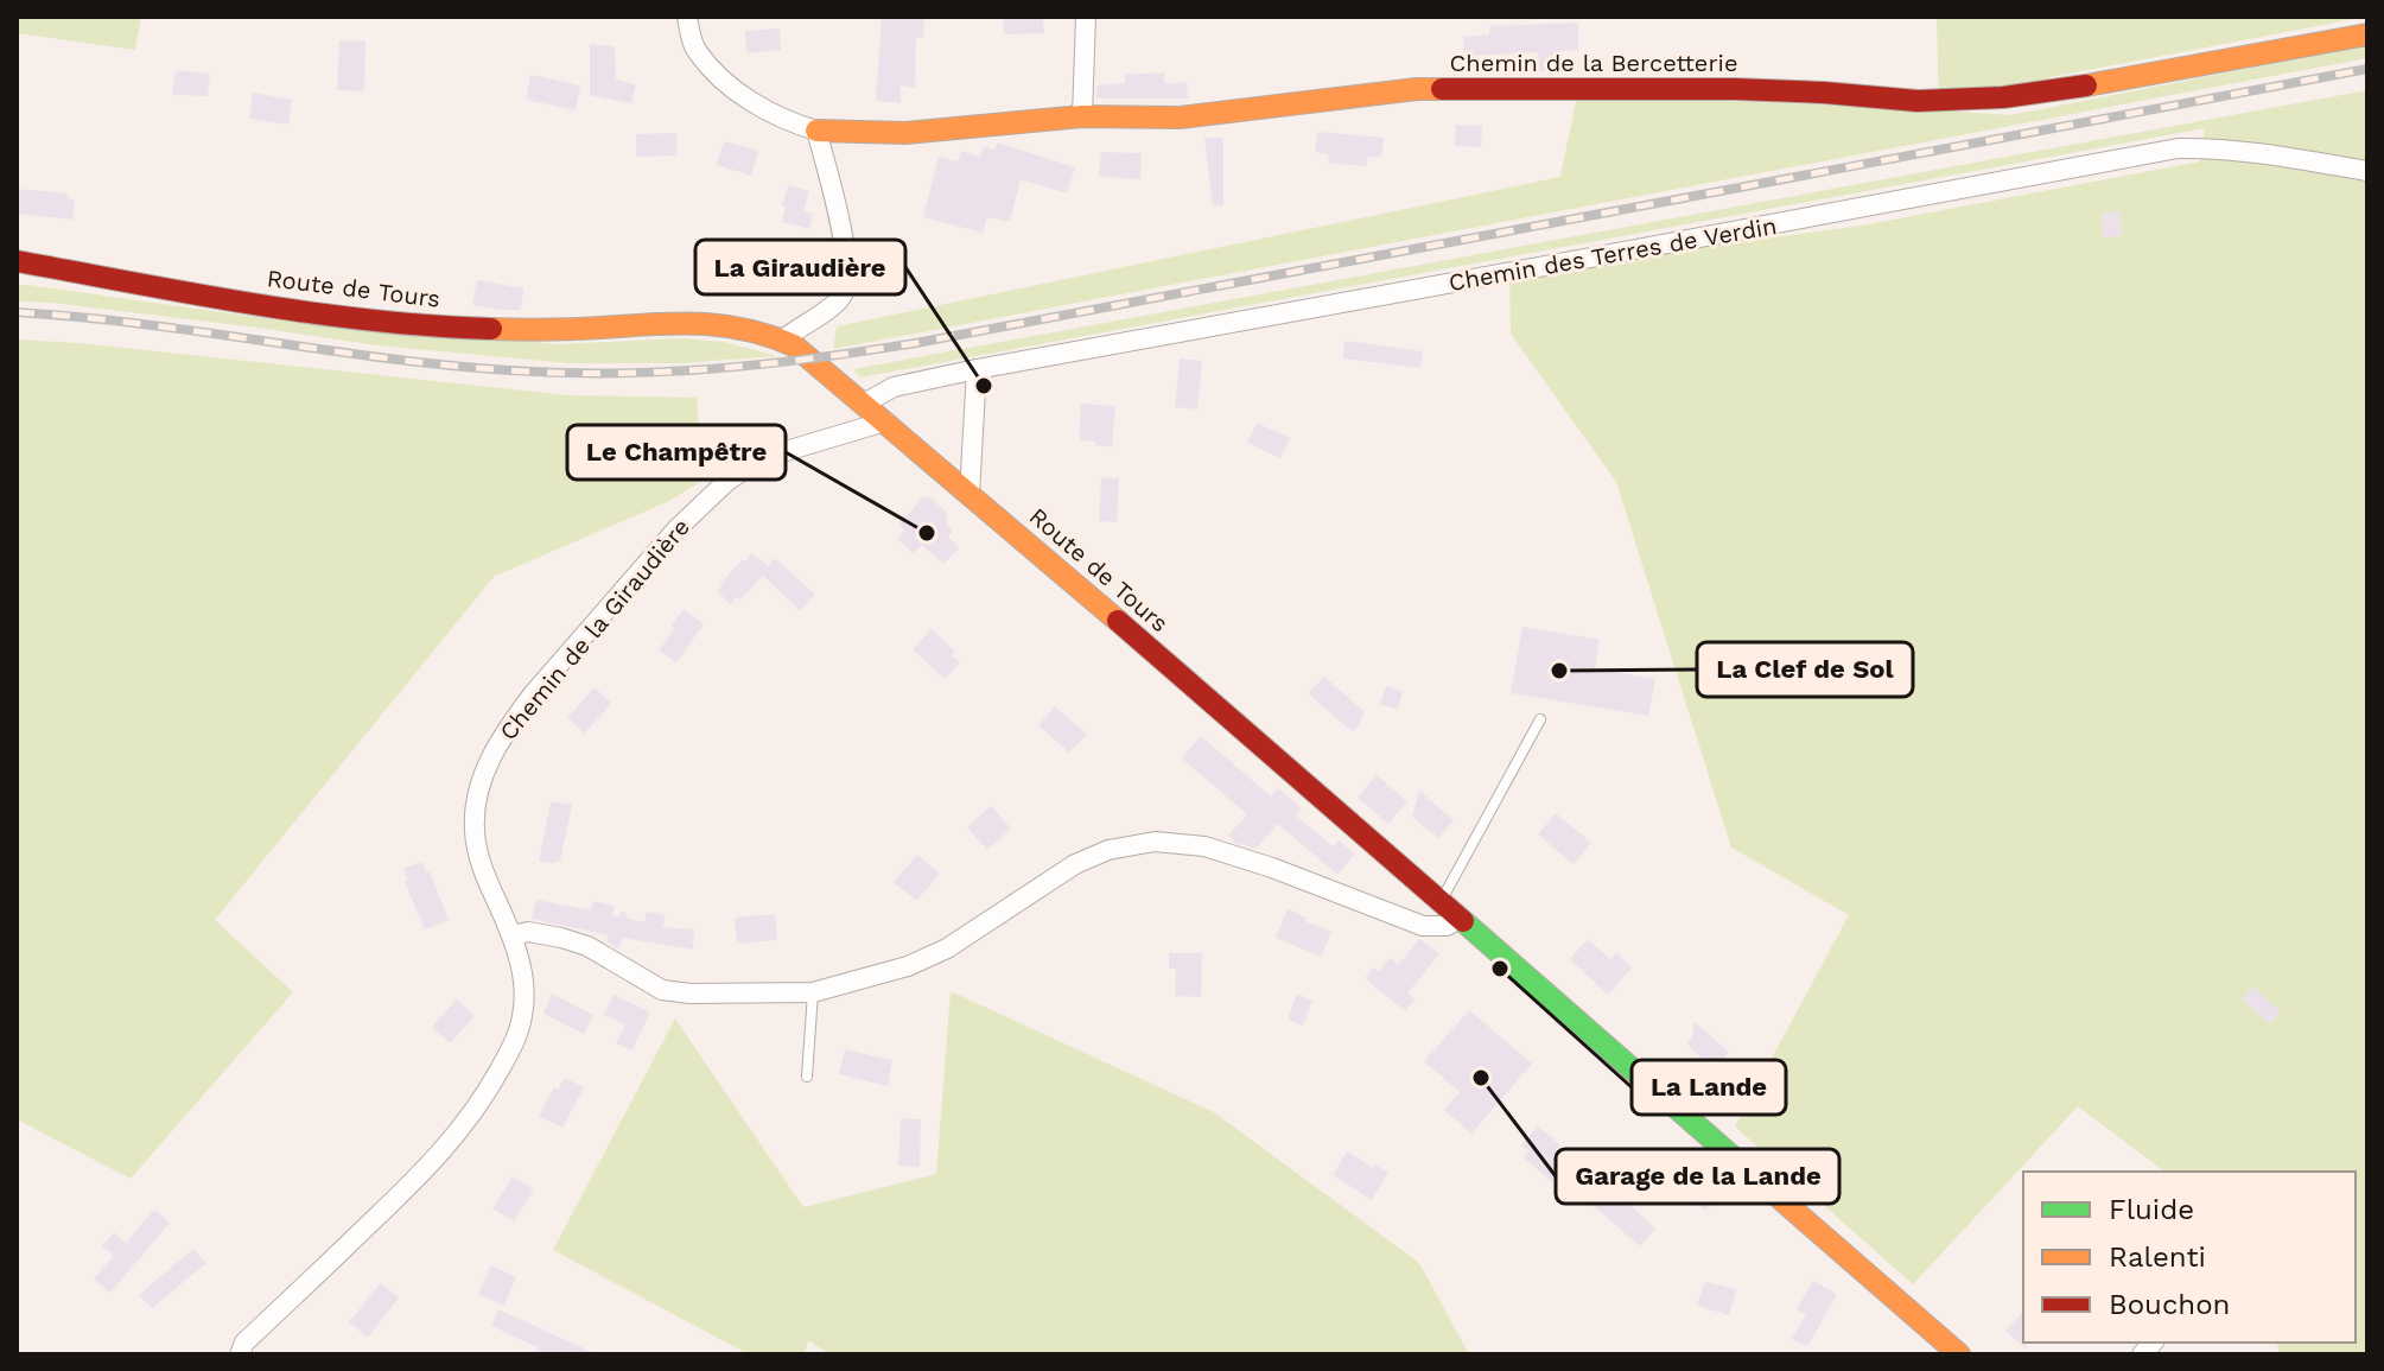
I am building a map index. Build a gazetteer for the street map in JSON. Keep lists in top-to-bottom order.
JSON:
{
  "streets": {
    "main road": ["Chemin de la Bercetterie", "Route de Tours"],
    "street": ["Chemin des Terres de Verdin", "Chemin de la Giraudière"]
  },
  "crossings": [
    ["Chemin des Terres de Verdin", "Route de Tours"],
    ["Route de Tours", "Chemin de la Giraudière"]
  ],
  "places": [
    "La Giraudière",
    "Le Champêtre",
    "La Clef de Sol",
    "La Lande",
    "Garage de la Lande"
  ],
  "legend": ["Fluide", "Ralenti", "Bouchon"]
}
